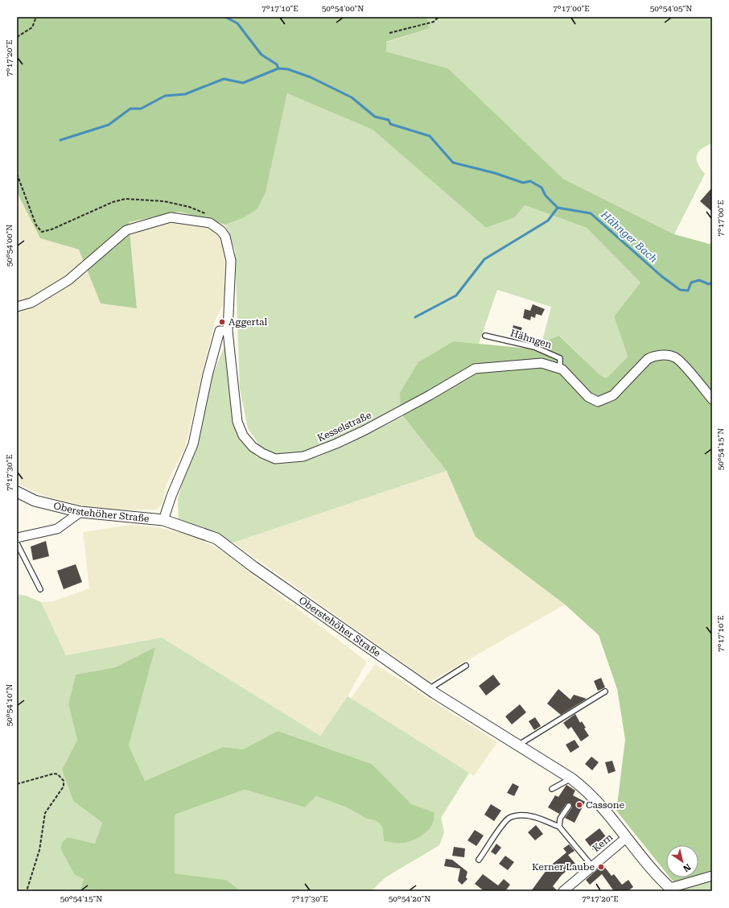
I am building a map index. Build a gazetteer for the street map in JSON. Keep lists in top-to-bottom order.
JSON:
{
  "streets": {
    "street": ["Kesselstraße", "Oberstehöher Straße", "Kern"],
    "lane": ["Hähngen"]
  },
  "crossings": [
    ["Hähngen", "Kesselstraße"],
    ["Oberstehöher Straße", "Kern"]
  ],
  "water": ["Hähnger Bach"],
  "places": ["Aggertal", "Cassone", "Kerner Laube"],
  "north": "bottom right",
  "coordinates": [
    "7°17'10\"E",
    "50°54'00\"N",
    "7°17'00\"E",
    "50°54'05\"N",
    "7°17'20\"E",
    "50°54'15\"N",
    "7°17'30\"E",
    "50°54'10\"N",
    "50°54'20\"N"
  ]
}
